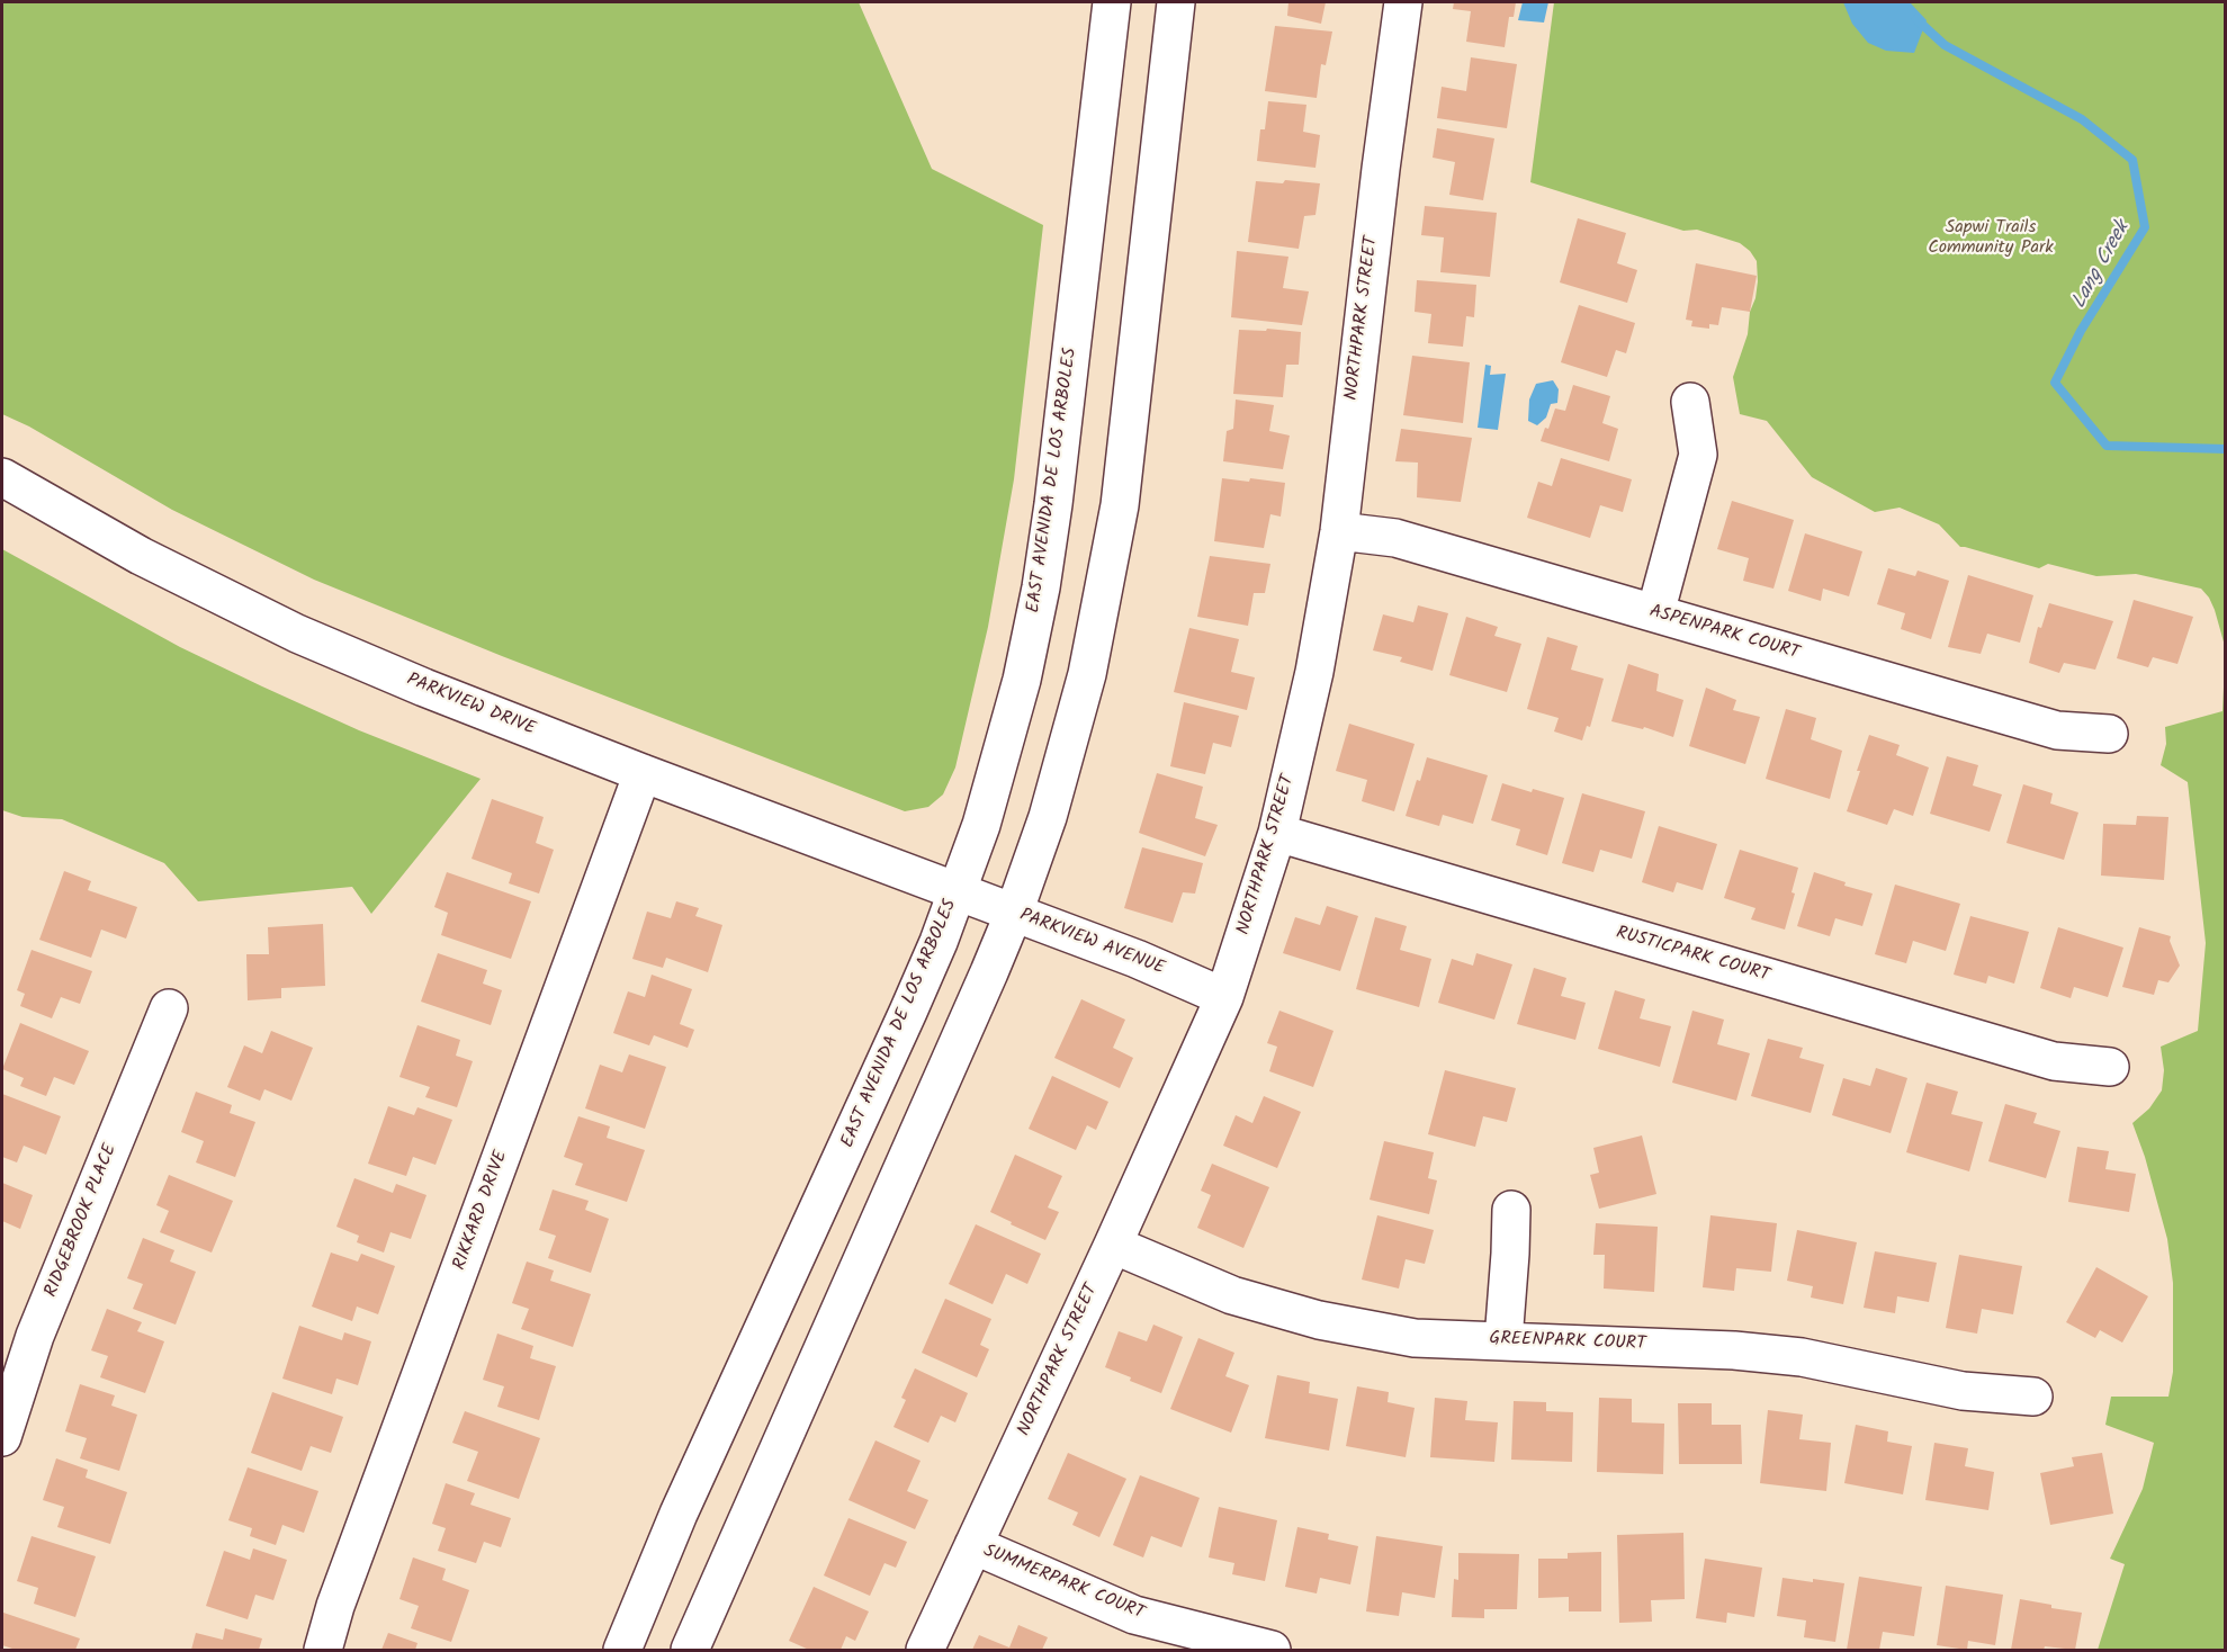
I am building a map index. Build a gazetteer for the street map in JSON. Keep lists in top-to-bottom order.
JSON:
{
  "streets": {
    "street": [
      "NORTHPARK STREET",
      "EAST AVENIDA DE LOS ARBOLES",
      "ASPENPARK COURT",
      "PARKVIEW DRIVE",
      "PARKVIEW AVENUE",
      "RUSTICPARK COURT",
      "RIKKARD DRIVE",
      "RIDGEBROOK PLACE",
      "GREENPARK COURT",
      "SUMMERPARK COURT"
    ]
  },
  "crossings": [
    ["NORTHPARK STREET", "ASPENPARK COURT"],
    ["NORTHPARK STREET", "PARKVIEW AVENUE"],
    ["NORTHPARK STREET", "RUSTICPARK COURT"],
    ["NORTHPARK STREET", "GREENPARK COURT"],
    ["NORTHPARK STREET", "SUMMERPARK COURT"],
    ["EAST AVENIDA DE LOS ARBOLES", "PARKVIEW DRIVE"],
    ["EAST AVENIDA DE LOS ARBOLES", "PARKVIEW AVENUE"],
    ["PARKVIEW DRIVE", "PARKVIEW AVENUE"],
    ["PARKVIEW DRIVE", "RIKKARD DRIVE"]
  ],
  "water": ["Lang Creek"],
  "parks": ["Sapwi Trails Community Park"]
}
